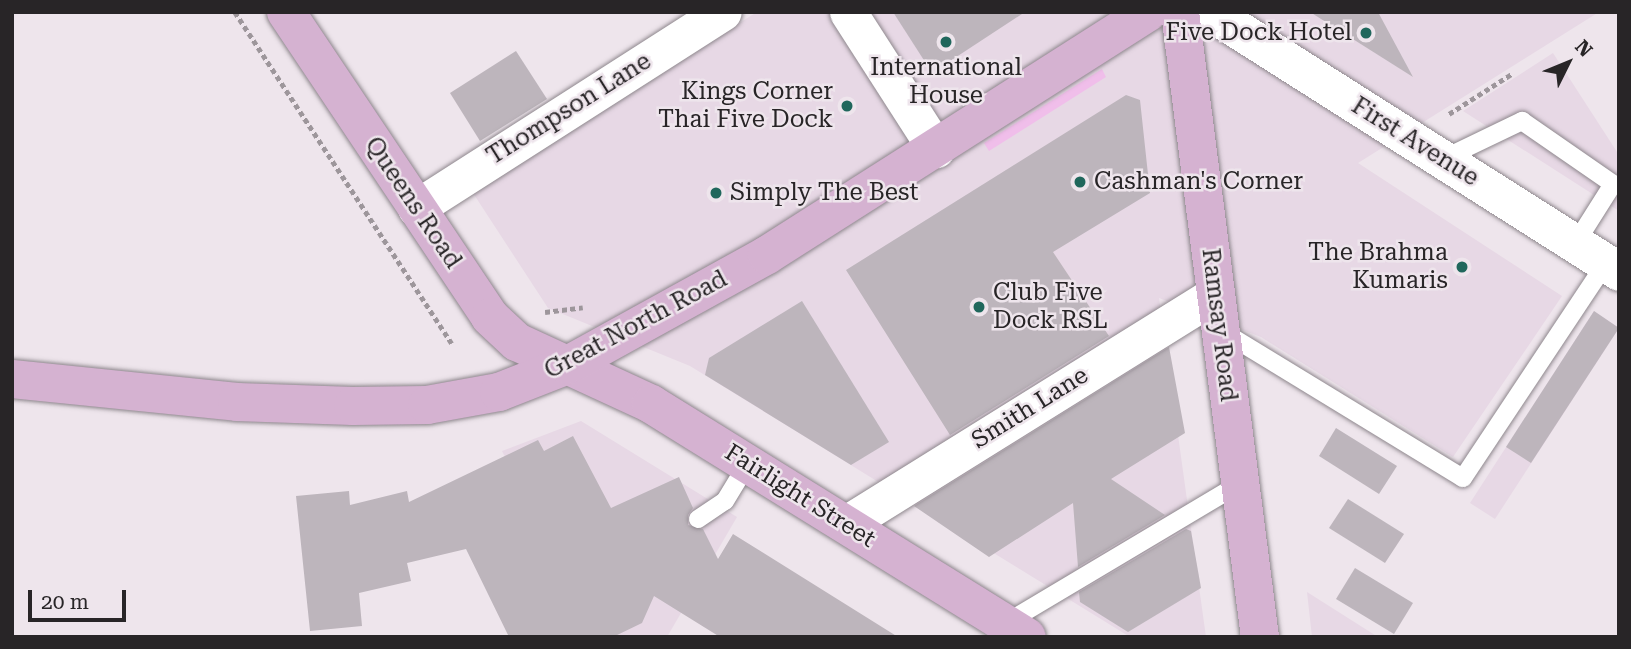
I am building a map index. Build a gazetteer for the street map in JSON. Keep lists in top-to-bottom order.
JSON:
{
  "streets": {
    "main road": [
      "Queens Road",
      "Great North Road",
      "Ramsay Road",
      "Fairlight Street"
    ],
    "street": ["Thompson Lane", "First Avenue", "Smith Lane"]
  },
  "crossings": [
    ["Thompson Lane", "Queens Road"],
    ["Queens Road", "Great North Road"],
    ["Queens Road", "Fairlight Street"],
    ["Great North Road", "Fairlight Street"],
    ["Ramsay Road", "Smith Lane"],
    ["Smith Lane", "Fairlight Street"]
  ],
  "places": [
    "Five Dock Hotel",
    "International House",
    "Kings Corner Thai Five Dock",
    "Cashman's Corner",
    "Simply The Best",
    "The Brahma Kumaris",
    "Club Five Dock RSL"
  ],
  "scale_bar": "20 m",
  "north": "top right"
}
